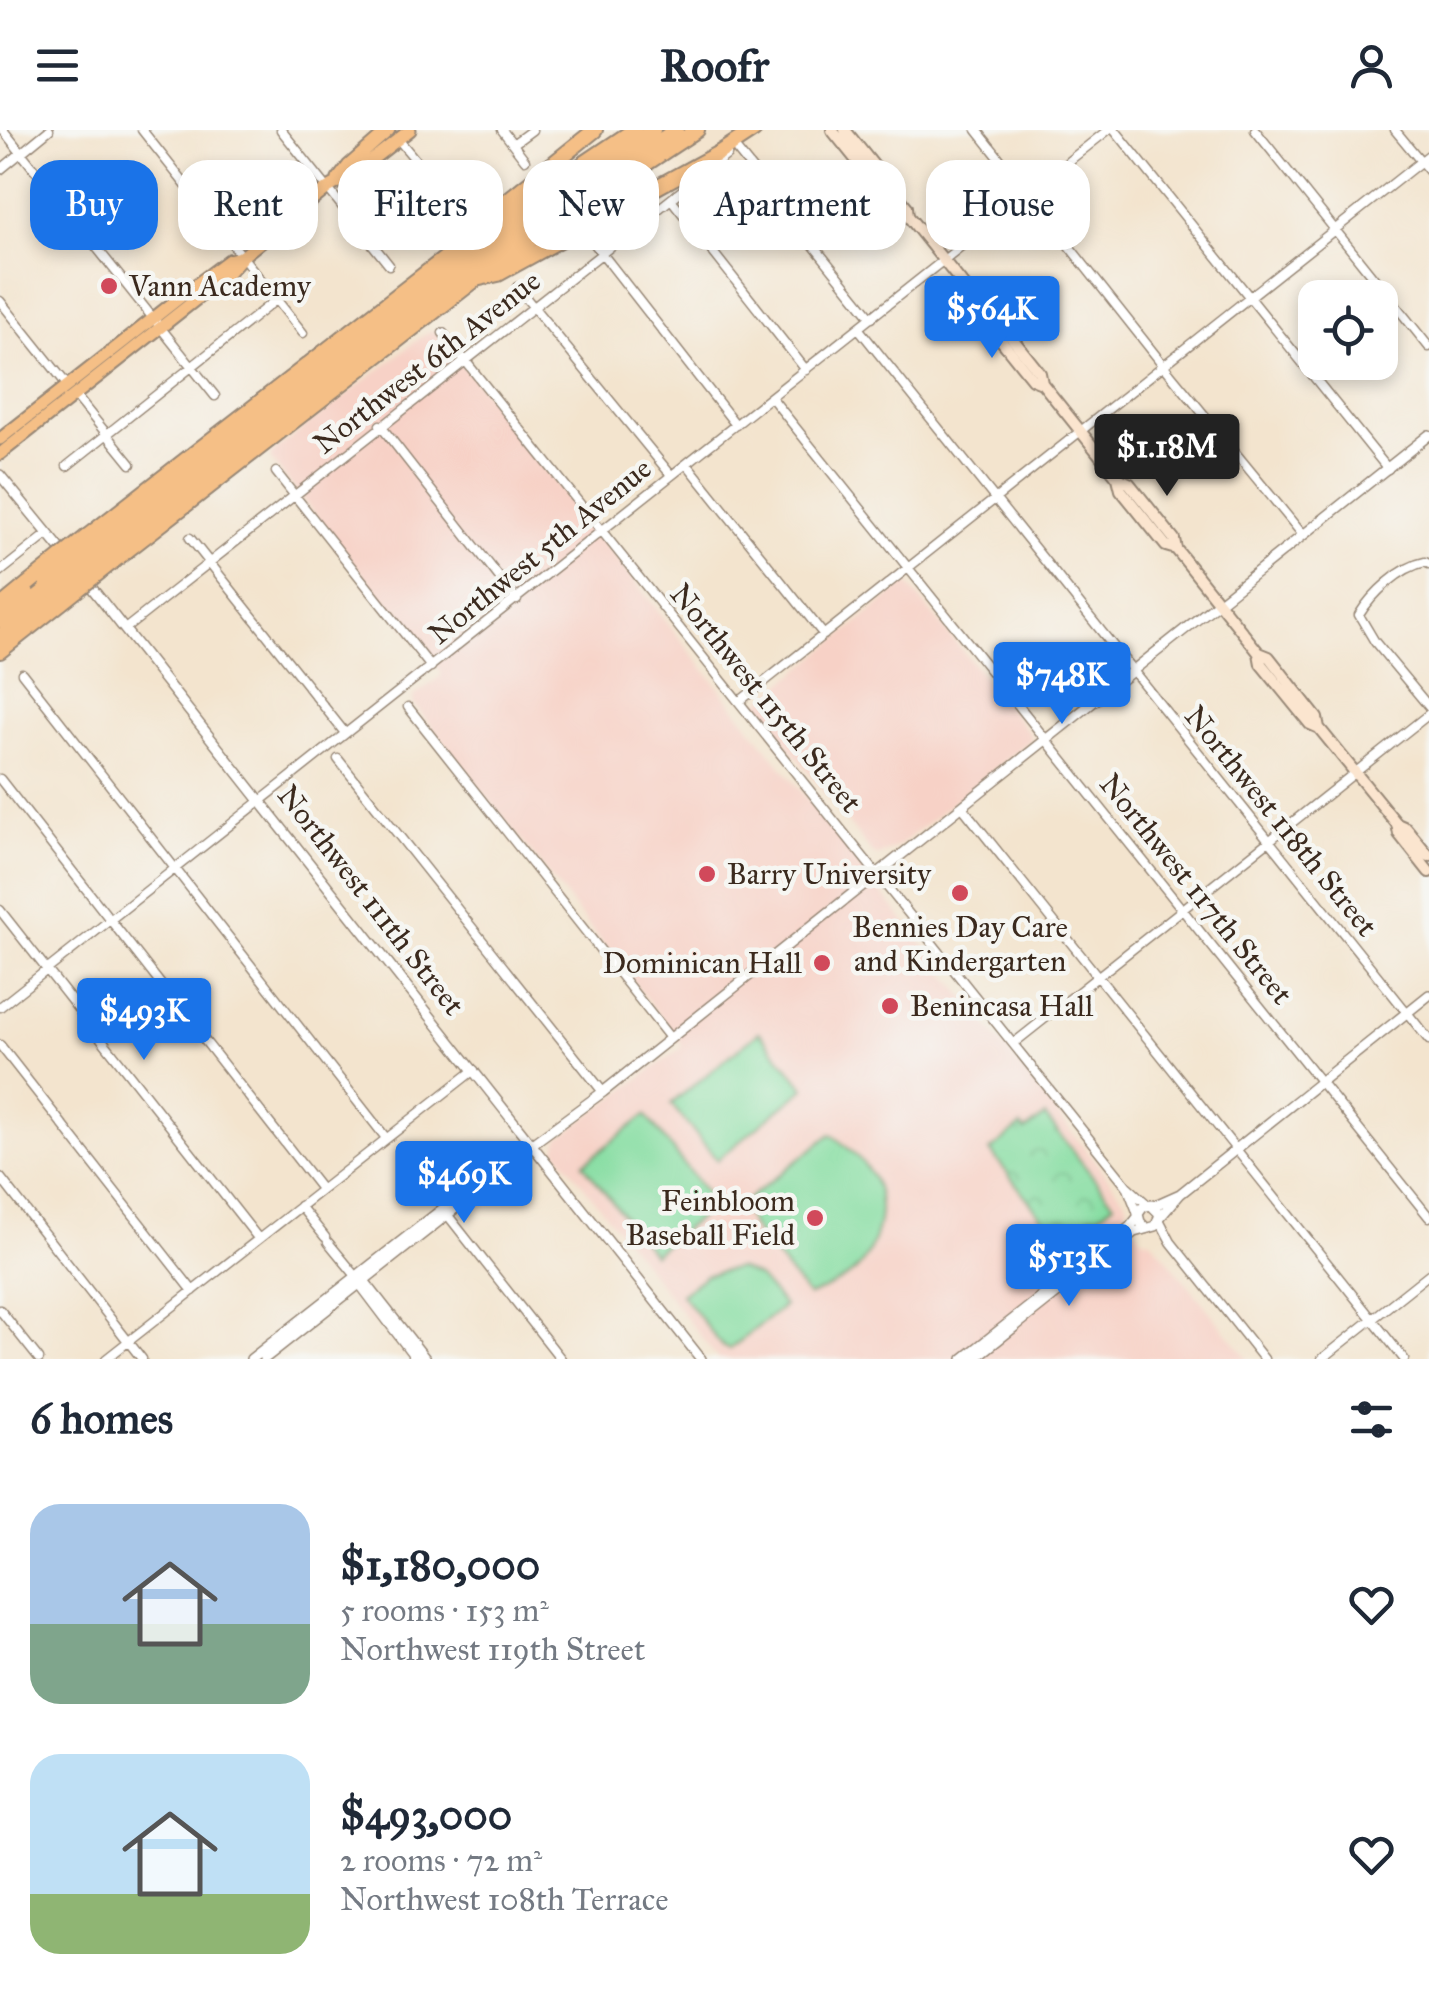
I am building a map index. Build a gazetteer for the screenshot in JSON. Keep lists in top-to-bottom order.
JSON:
{
  "streets": {
    "street": [
      "Northwest 6th Avenue",
      "Northwest 5th Avenue",
      "Northwest 115th Street",
      "Northwest 118th Street",
      "Northwest 117th Street",
      "Northwest 111th Street"
    ]
  },
  "crossings": [
    ["Northwest 6th Avenue", "Northwest 115th Street"],
    ["Northwest 6th Avenue", "Northwest 111th Street"],
    ["Northwest 5th Avenue", "Northwest 115th Street"],
    ["Northwest 5th Avenue", "Northwest 118th Street"],
    ["Northwest 5th Avenue", "Northwest 117th Street"],
    ["Northwest 5th Avenue", "Northwest 111th Street"]
  ],
  "places": [
    "Vann Academy",
    "Barry University",
    "Bennies Day Care and Kindergarten",
    "Dominican Hall",
    "Benincasa Hall",
    "Feinbloom Baseball Field"
  ],
  "page": {
    "header": "Roofr",
    "chip": [
      "Buy",
      "Rent",
      "Filters",
      "New",
      "Apartment",
      "House"
    ],
    "price": [
      "$564K",
      "$1.18M",
      "$748K",
      "$493K",
      "$469K",
      "$513K"
    ],
    "heading": "6 homes",
    "list": [
      {
        "name": "$1,180,000",
        "note": "5 rooms · 153 m² · Northwest 119th Street"
      },
      {
        "name": "$493,000",
        "note": "2 rooms · 72 m² · Northwest 108th Terrace"
      }
    ]
  }
}
